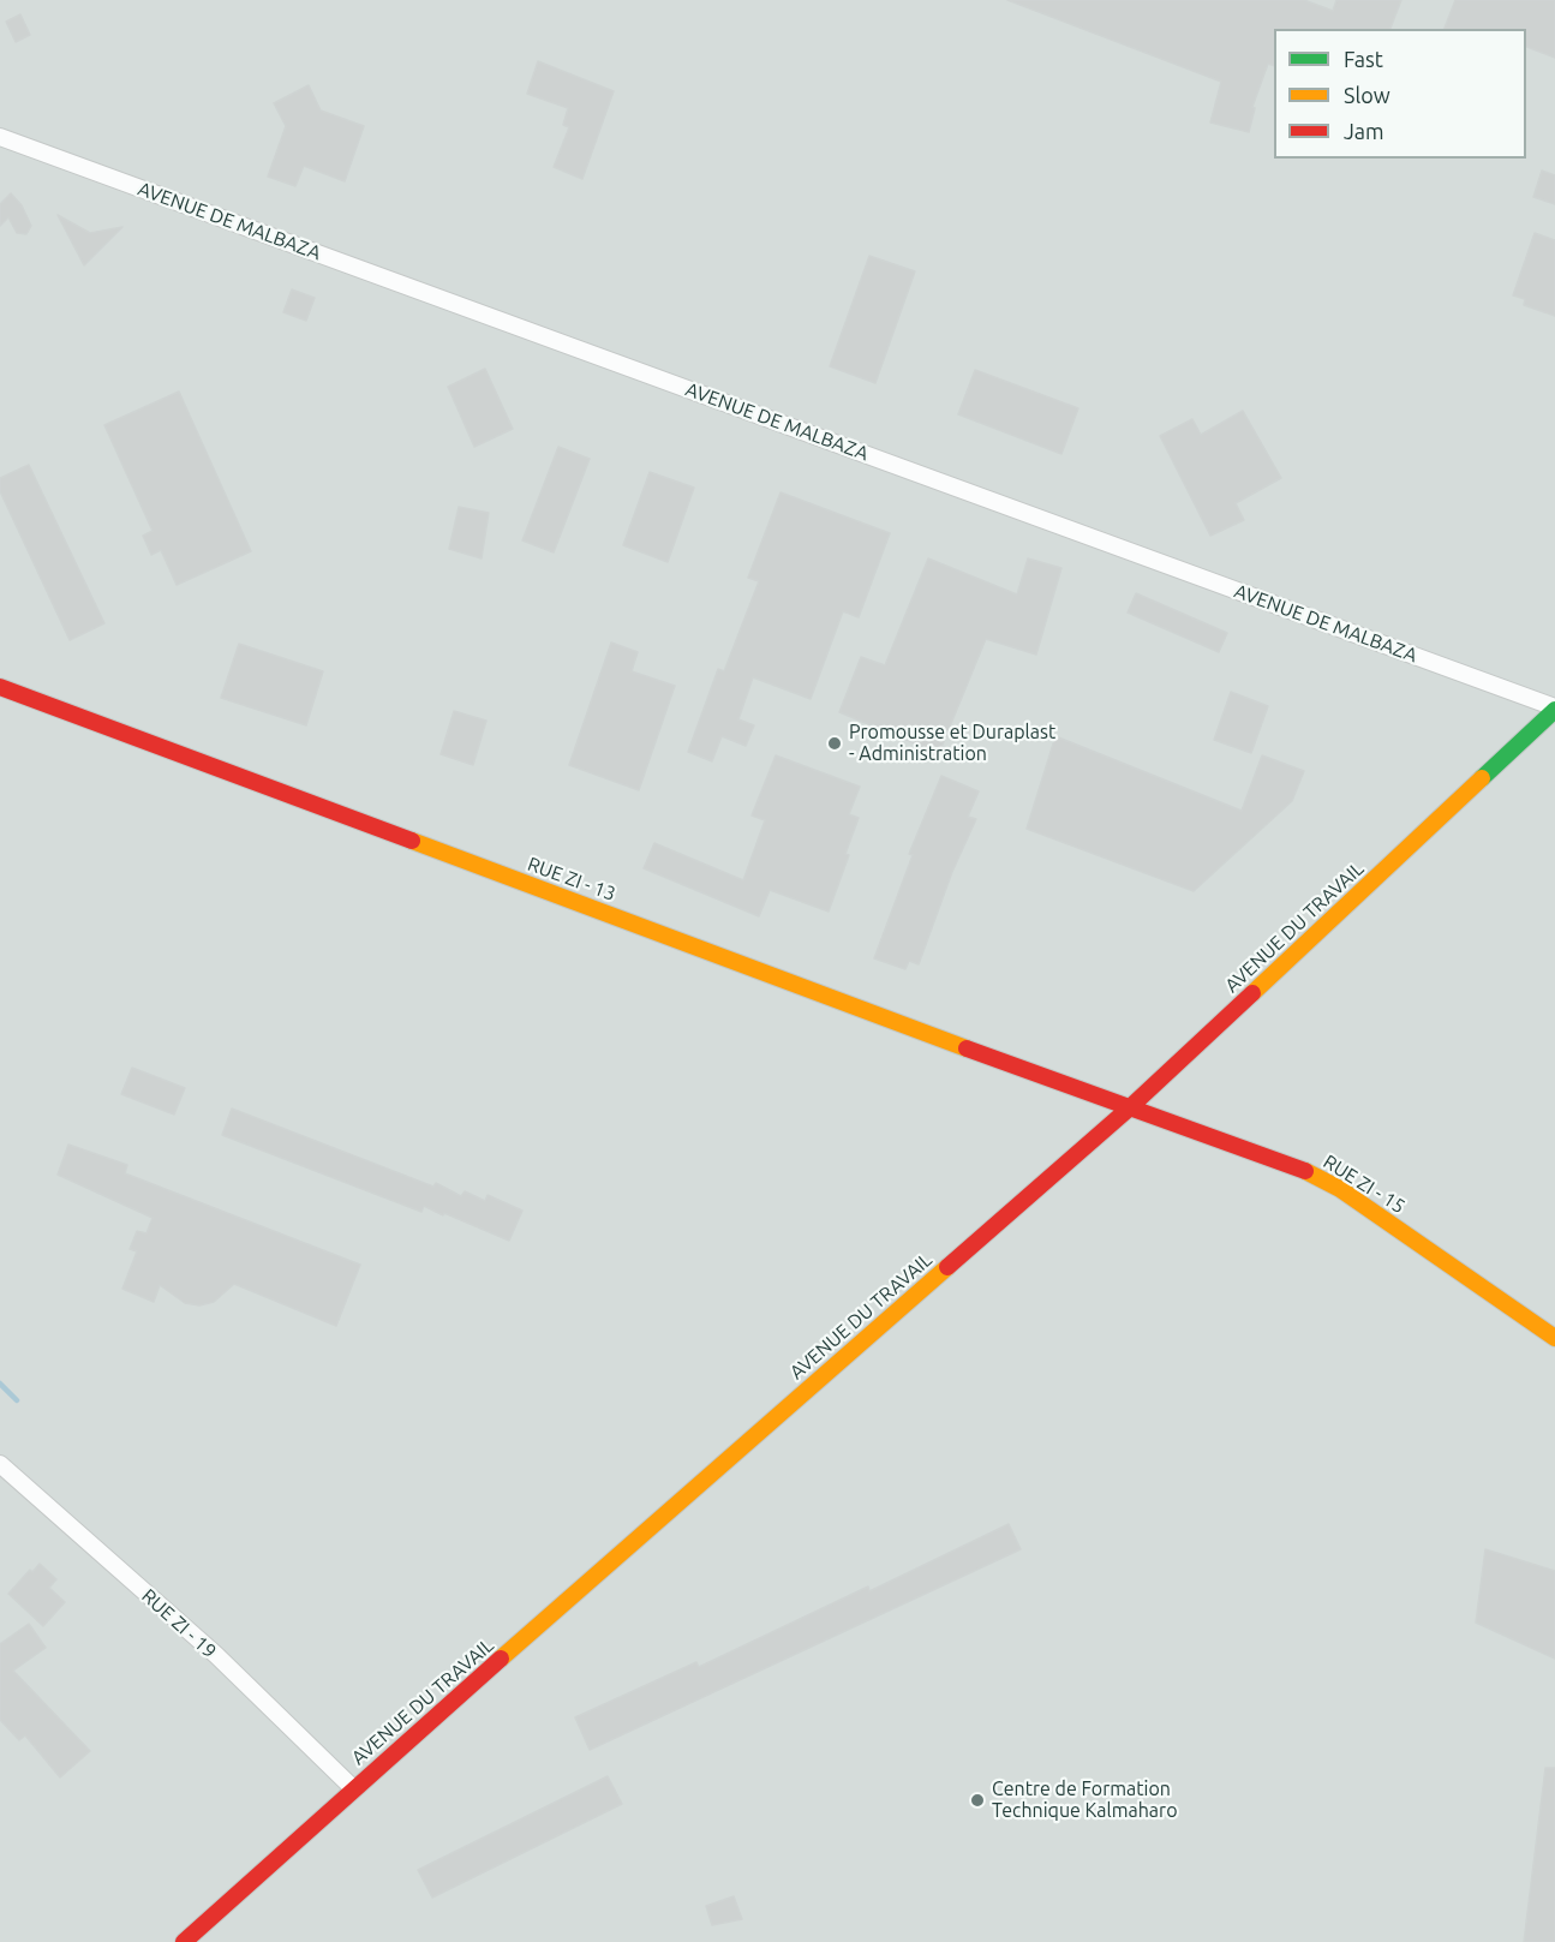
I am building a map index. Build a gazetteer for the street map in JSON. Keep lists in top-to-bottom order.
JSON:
{
  "streets": {
    "street": [
      "AVENUE DE MALBAZA",
      "RUE ZI - 13",
      "AVENUE DU TRAVAIL",
      "RUE ZI - 15",
      "RUE ZI - 19"
    ]
  },
  "crossings": [
    ["AVENUE DE MALBAZA", "AVENUE DU TRAVAIL"],
    ["RUE ZI - 13", "AVENUE DU TRAVAIL"],
    ["RUE ZI - 13", "RUE ZI - 15"],
    ["AVENUE DU TRAVAIL", "RUE ZI - 15"],
    ["AVENUE DU TRAVAIL", "RUE ZI - 19"]
  ],
  "places": ["Promousse et Duraplast - Administration", "Centre de Formation Technique Kalmaharo"],
  "legend": ["Fast", "Slow", "Jam"]
}
